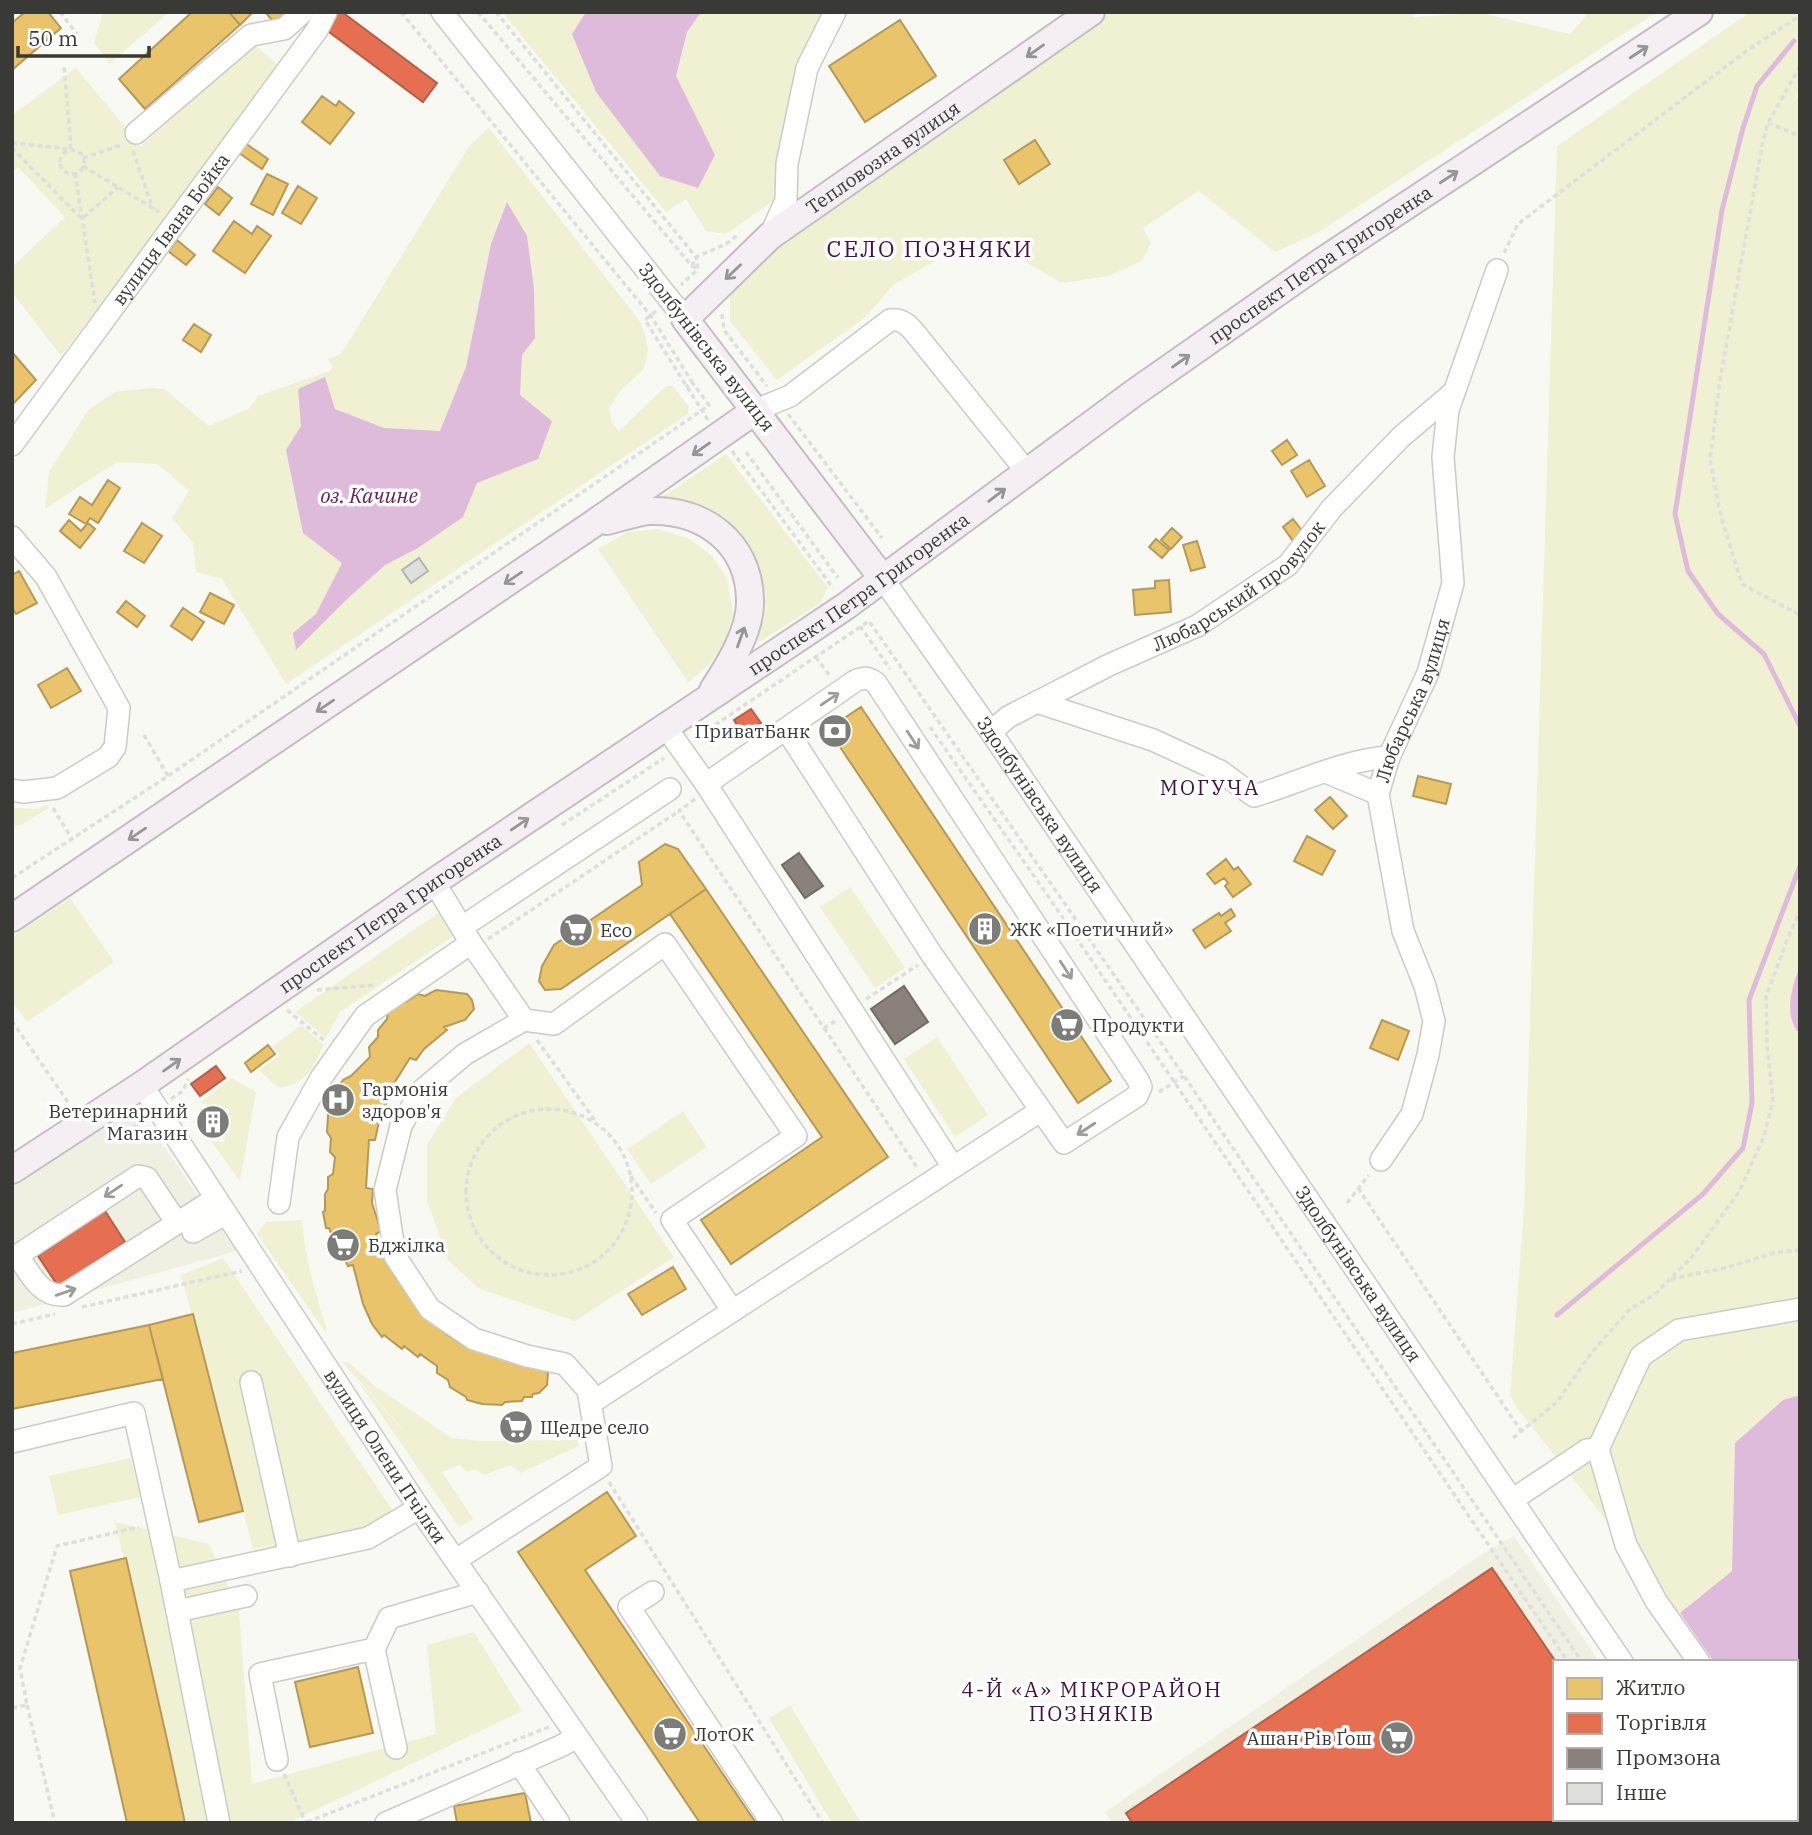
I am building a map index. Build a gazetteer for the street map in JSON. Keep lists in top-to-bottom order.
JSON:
{
  "streets": {
    "main road": ["Тепловозна вулиця", "проспект Петра Григоренка", "Здолбунівська вулиця"],
    "street": [
      "вулиця Івана Бойка",
      "Любарський провулок",
      "Любарська вулиця",
      "вулиця Олени Пчілки"
    ]
  },
  "crossings": [
    ["Тепловозна вулиця", "Здолбунівська вулиця"],
    ["проспект Петра Григоренка", "Здолбунівська вулиця"],
    ["проспект Петра Григоренка", "вулиця Олени Пчілки"],
    ["Здолбунівська вулиця", "Любарський провулок"],
    ["Любарський провулок", "Любарська вулиця"]
  ],
  "one_way": ["Тепловозна вулиця"],
  "districts": ["СЕЛО ПОЗНЯКИ", "МОГУЧА", "4-Й «А» МІКРОРАЙОН ПОЗНЯКІВ"],
  "water": ["оз. Качине"],
  "places": {
    "bank": ["ПриватБанк"],
    "building": ["ЖК «Поетичний»", "Ветеринарний Магазин"],
    "supermarket": [
      "Eco",
      "Продукти",
      "Бджілка",
      "Щедре село",
      "ЛотОК",
      "Ашан Рів Ґош"
    ],
    "hospital": ["Гармонія здоров'я"]
  },
  "legend": [
    "Житло",
    "Торгівля",
    "Промзона",
    "Інше"
  ],
  "scale_bar": "50 m"
}
